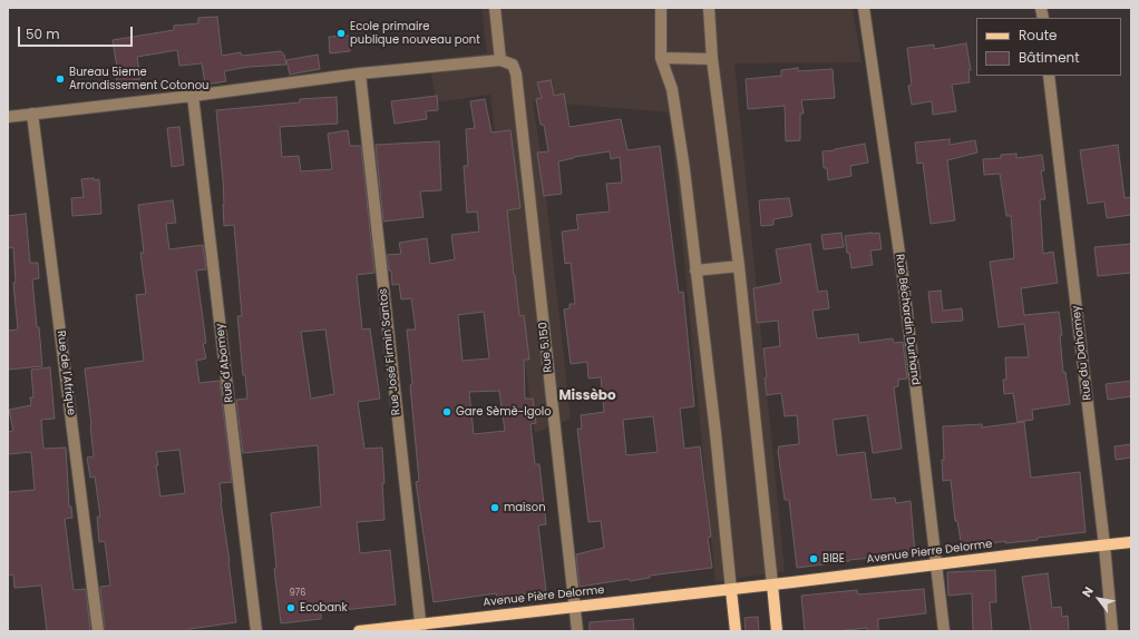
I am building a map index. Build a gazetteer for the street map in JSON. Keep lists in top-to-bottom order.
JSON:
{
  "streets": {
    "main road": ["Avenue Pierre Delorme", "Avenue Pière Delorme"],
    "street": [
      "Rue Béchardin Durhand",
      "Rue 5.150",
      "Rue José Firmin Santos",
      "Rue du Dahomey",
      "Rue d'Abomey",
      "Rue de l'Afrique"
    ]
  },
  "crossings": [
    ["Rue Béchardin Durhand", "Avenue Pierre Delorme"],
    ["Rue 5.150", "Avenue Pière Delorme"],
    ["Rue José Firmin Santos", "Avenue Pière Delorme"],
    ["Rue du Dahomey", "Avenue Pierre Delorme"],
    ["Avenue Pierre Delorme", "Avenue Pière Delorme"]
  ],
  "districts": ["Missèbo"],
  "places": [
    "Ecole primaire publique nouveau pont",
    "Bureau 5ieme Arrondissement Cotonou",
    "Gare Sèmè-Igolo",
    "maison",
    "BIBE",
    "Ecobank"
  ],
  "house_numbers": ["976"],
  "legend": ["Route", "Bâtiment"],
  "scale_bar": "50 m",
  "north": "top left"
}
